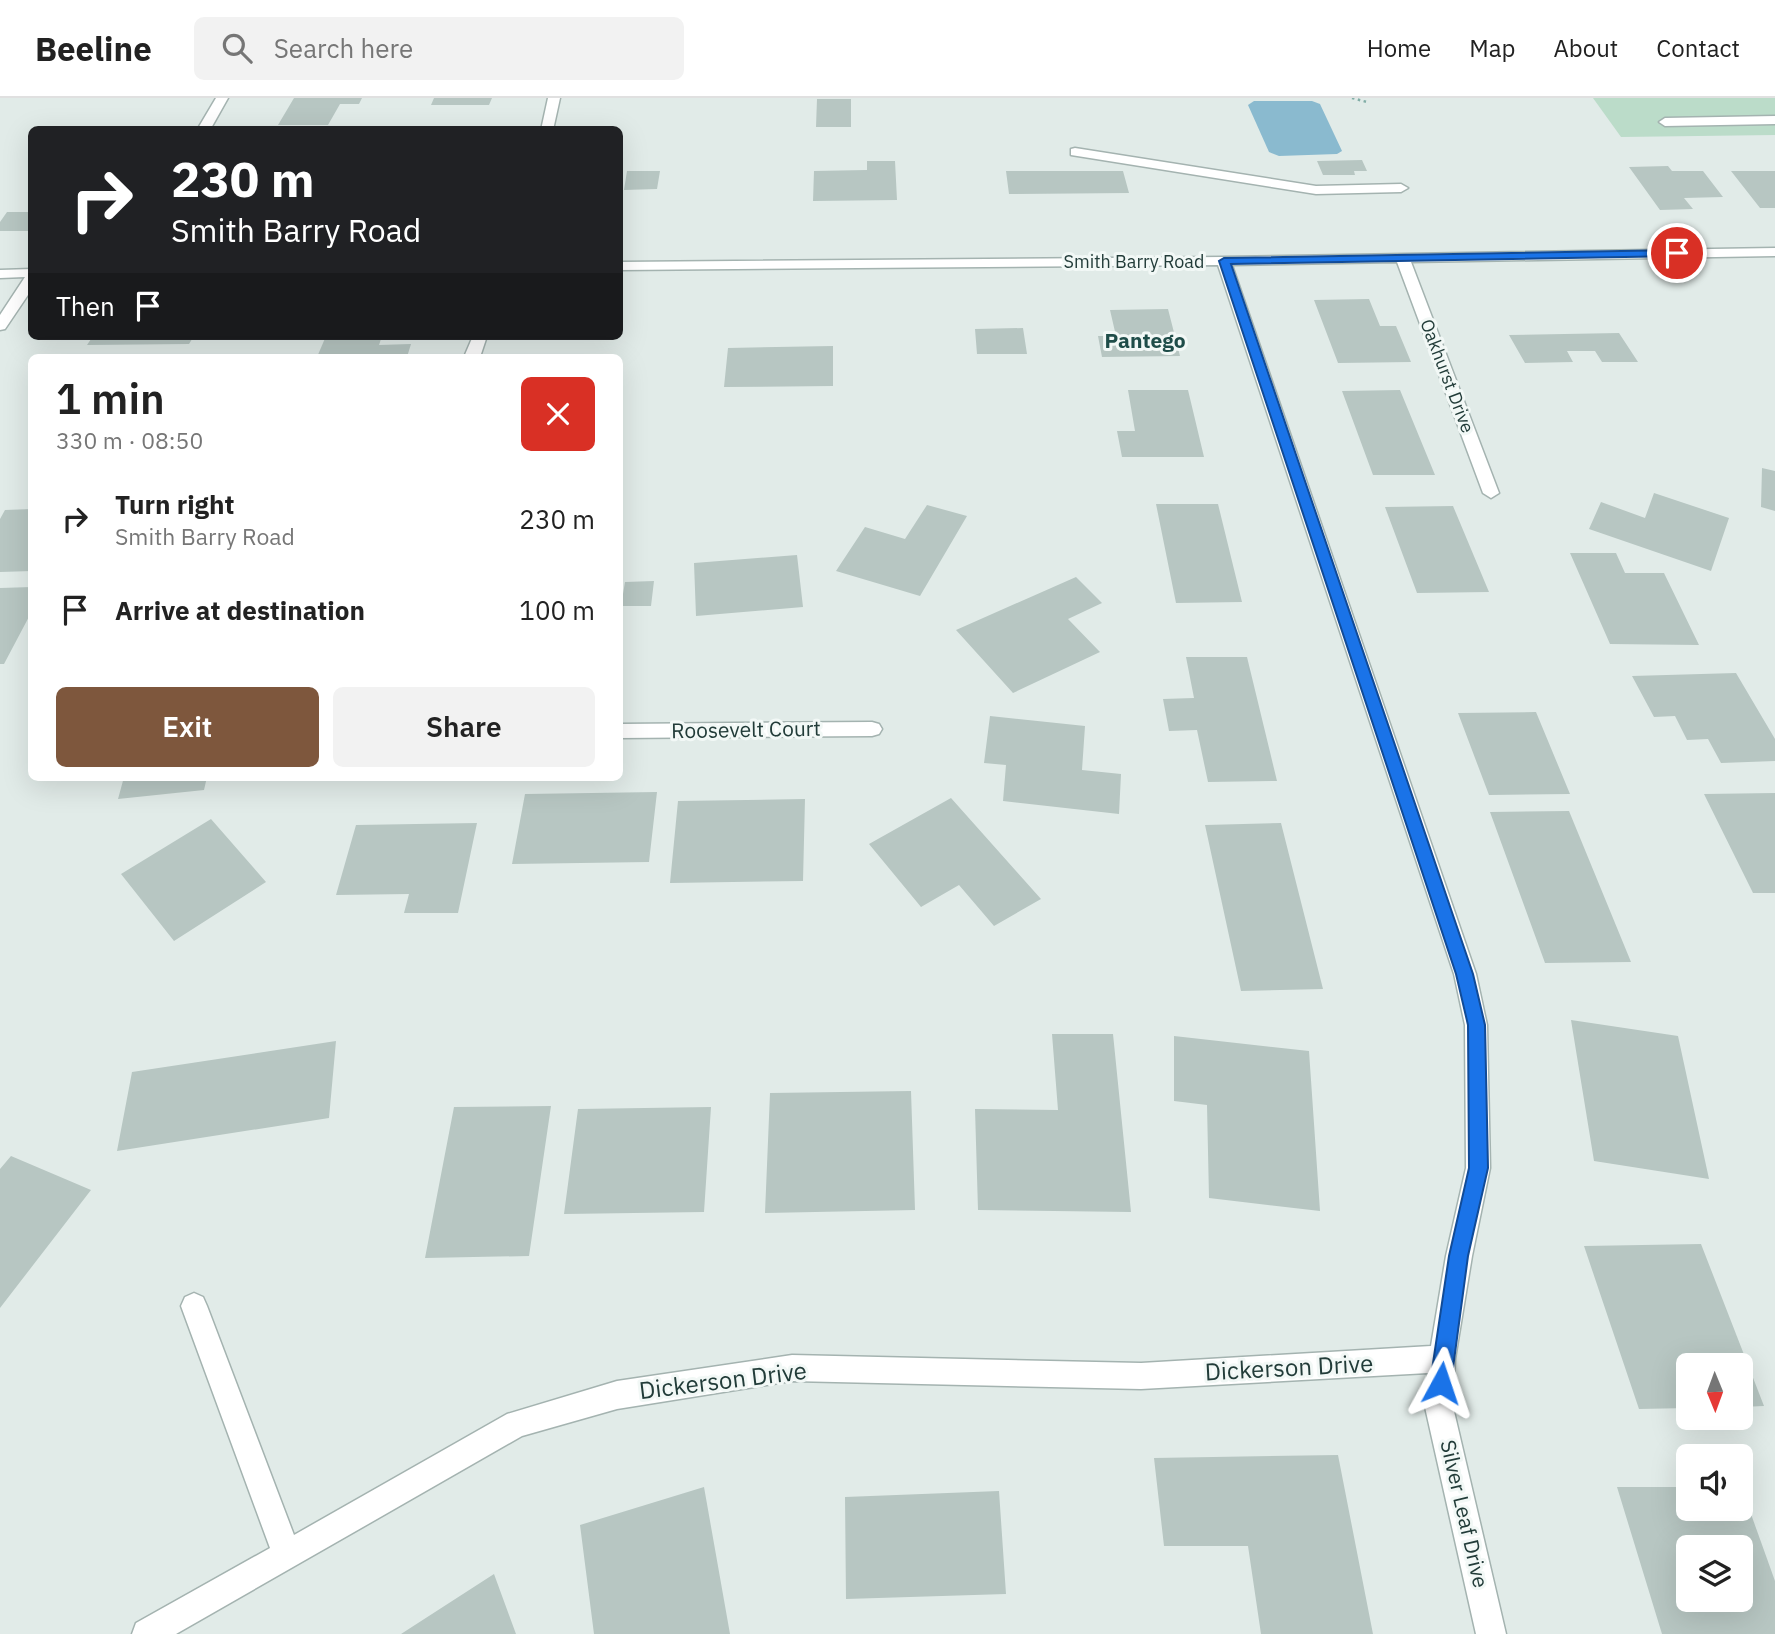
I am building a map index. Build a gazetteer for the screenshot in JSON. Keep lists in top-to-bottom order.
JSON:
{
  "streets": {
    "street": [
      "Smith Barry Road",
      "Oakhurst Drive",
      "Roosevelt Court",
      "Dickerson Drive",
      "Silver Leaf Drive"
    ]
  },
  "crossings": [
    ["Smith Barry Road", "Oakhurst Drive"],
    ["Smith Barry Road", "Silver Leaf Drive"],
    ["Dickerson Drive", "Silver Leaf Drive"]
  ],
  "districts": ["Pantego"],
  "north": "bottom",
  "page": {
    "header": "Beeline",
    "search": "Search here",
    "nav": [
      "Home",
      "Map",
      "About",
      "Contact"
    ],
    "turn": ["230 m", "Smith Barry Road"],
    "then": "Then",
    "heading": ["1 min", "330 m · 08:50"],
    "list": [
      {
        "name": "Turn right",
        "note": "Smith Barry Road",
        "value": "230 m"
      },
      {
        "name": "Arrive at destination",
        "value": "100 m"
      }
    ],
    "buttons": ["Exit", "Share"]
  }
}
